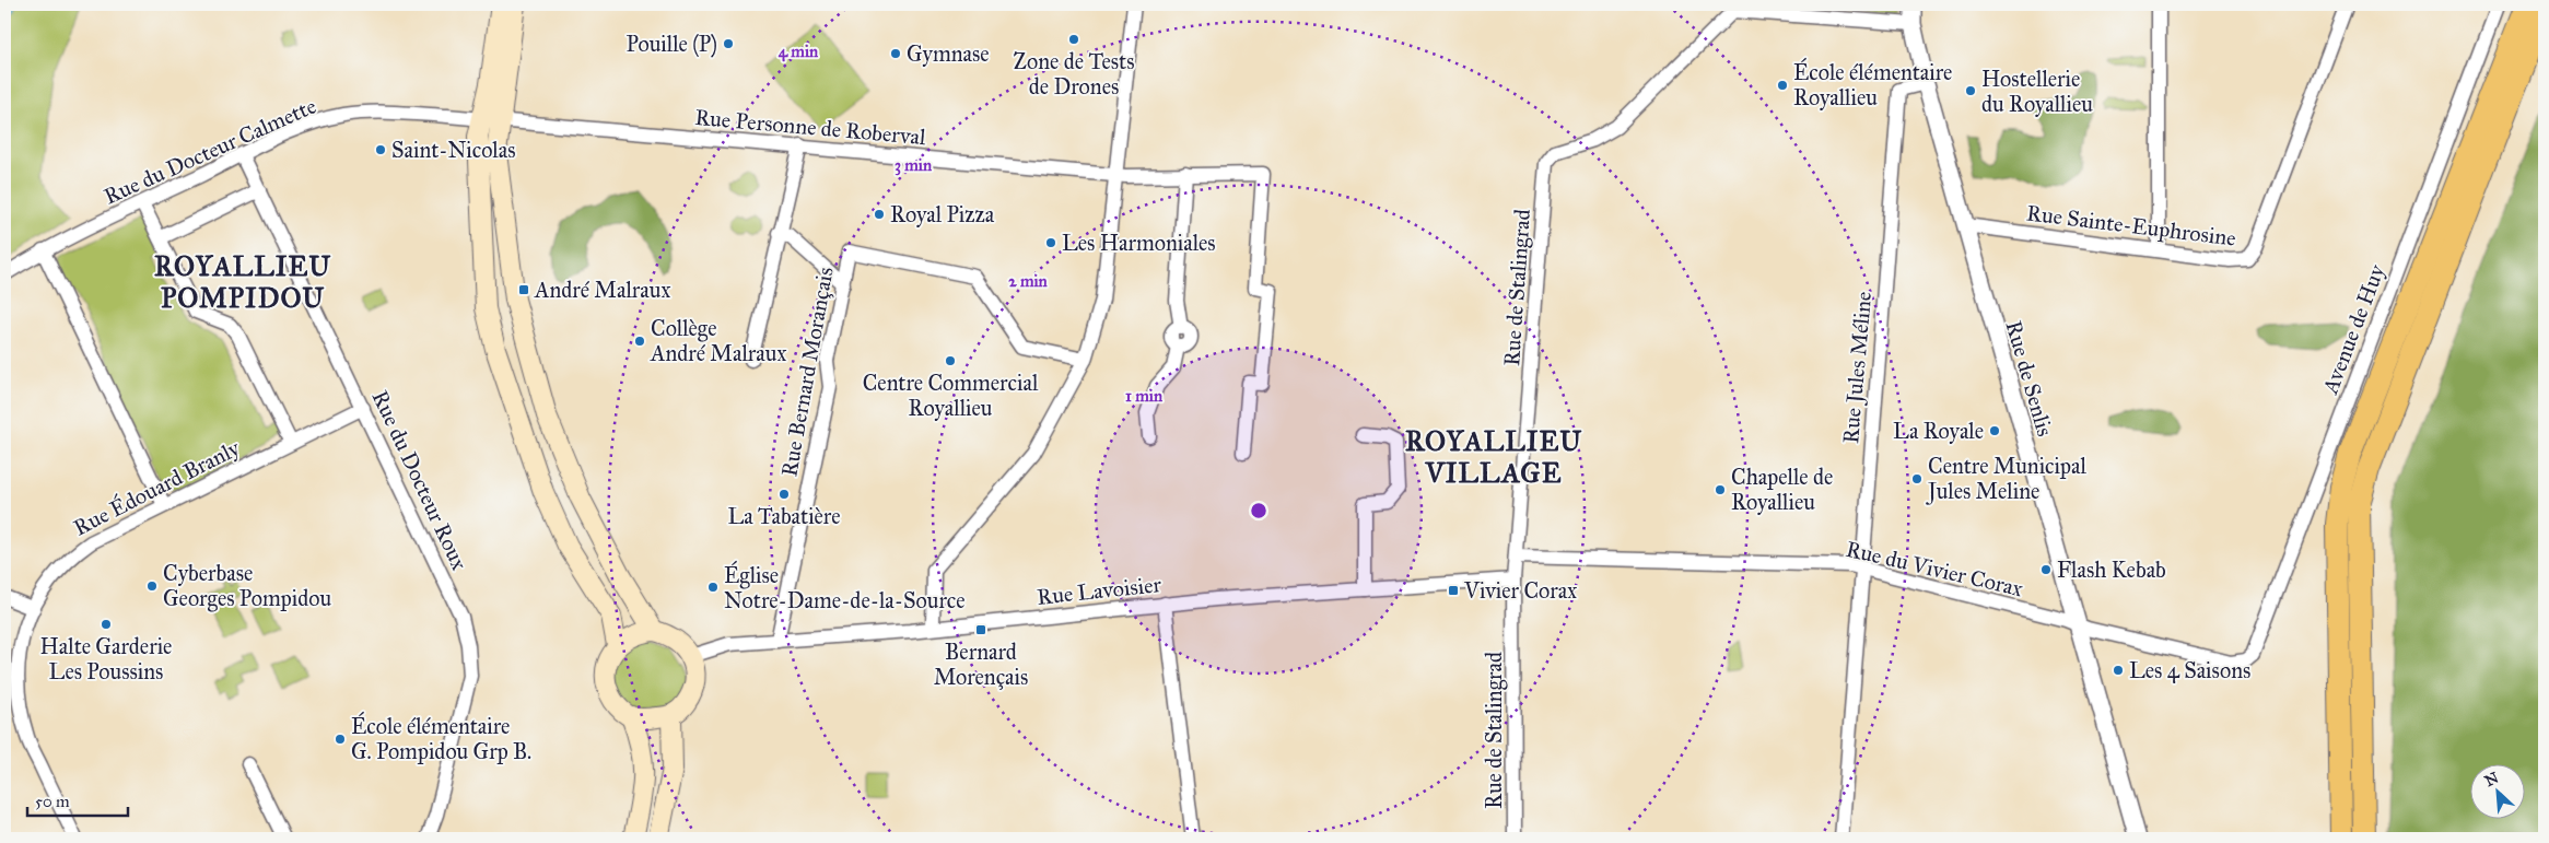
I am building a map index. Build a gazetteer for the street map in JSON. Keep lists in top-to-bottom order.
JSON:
{
  "streets": {
    "street": [
      "Rue Personne de Roberval",
      "Rue du Docteur Calmette",
      "Rue Sainte-Euphrosine",
      "Rue de Stalingrad",
      "Avenue de Huy",
      "Rue Jules Méline",
      "Rue Bernard Morançais",
      "Rue de Senlis",
      "Rue du Docteur Roux",
      "Rue Édouard Branly",
      "Rue du Vivier Corax",
      "Rue Lavoisier"
    ]
  },
  "crossings": [
    ["Rue Personne de Roberval", "Rue du Docteur Calmette"],
    ["Rue du Docteur Calmette", "Rue du Docteur Roux"],
    ["Rue Sainte-Euphrosine", "Rue de Senlis"],
    ["Rue de Stalingrad", "Rue de Senlis"],
    ["Rue de Stalingrad", "Rue du Vivier Corax"],
    ["Rue de Stalingrad", "Rue Lavoisier"],
    ["Avenue de Huy", "Rue du Vivier Corax"],
    ["Rue Jules Méline", "Rue de Senlis"],
    ["Rue Jules Méline", "Rue du Vivier Corax"],
    ["Rue Bernard Morançais", "Rue Lavoisier"],
    ["Rue de Senlis", "Rue du Vivier Corax"],
    ["Rue du Docteur Roux", "Rue Édouard Branly"]
  ],
  "districts": ["ROYALLIEU POMPIDOU", "ROYALLIEU VILLAGE"],
  "places": {
    "other": [
      "Zone de Tests de Drones",
      "Pouille (P)",
      "Gymnase",
      "École élémentaire Royallieu",
      "Hostellerie du Royallieu",
      "Saint-Nicolas",
      "Royal Pizza",
      "Les Harmoniales",
      "Collège André Malraux",
      "Centre Commercial Royallieu",
      "La Royale",
      "Centre Municipal Jules Meline",
      "Chapelle de Royallieu",
      "La Tabatière",
      "Flash Kebab",
      "Cyberbase Georges Pompidou",
      "Église Notre-Dame-de-la-Source",
      "Halte Garderie Les Poussins",
      "Les 4 Saisons",
      "École élémentaire G. Pompidou Grp B."
    ],
    "transit": ["André Malraux", "Vivier Corax", "Bernard Morençais"]
  },
  "scale_bar": "50 m",
  "north": "top left",
  "rings": [
    "4 min",
    "3 min",
    "2 min",
    "1 min"
  ]
}
